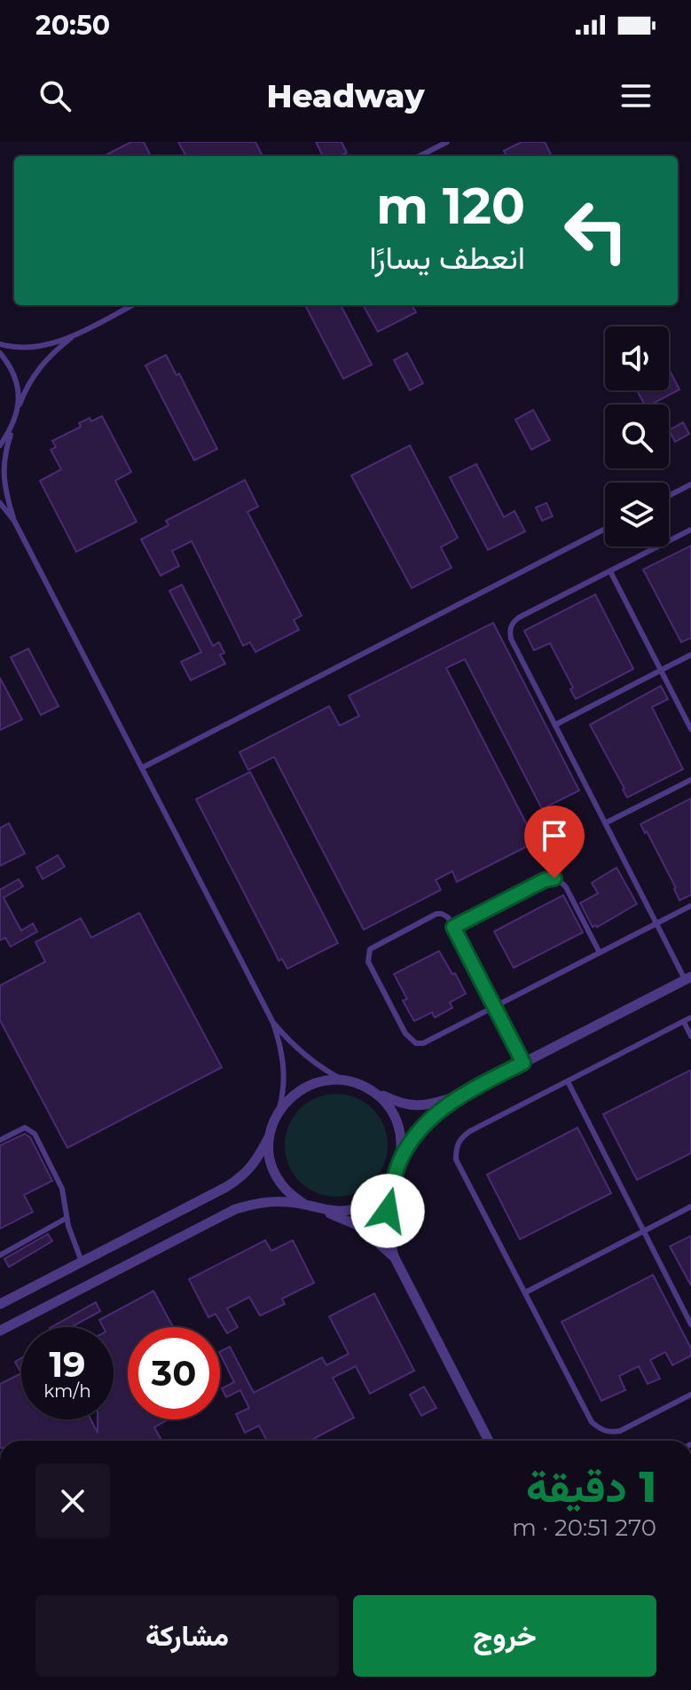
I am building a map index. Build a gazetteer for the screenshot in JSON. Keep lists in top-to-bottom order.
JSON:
{
  "page": {
    "status": "20:50",
    "header": "Headway",
    "turn": ["120 m", "انعطف يسارًا"],
    "speed": "19 km/h",
    "limit": "30",
    "heading": ["1 دقيقة", "270 m · 20:51"],
    "buttons": ["خروج", "مشاركة"]
  }
}
